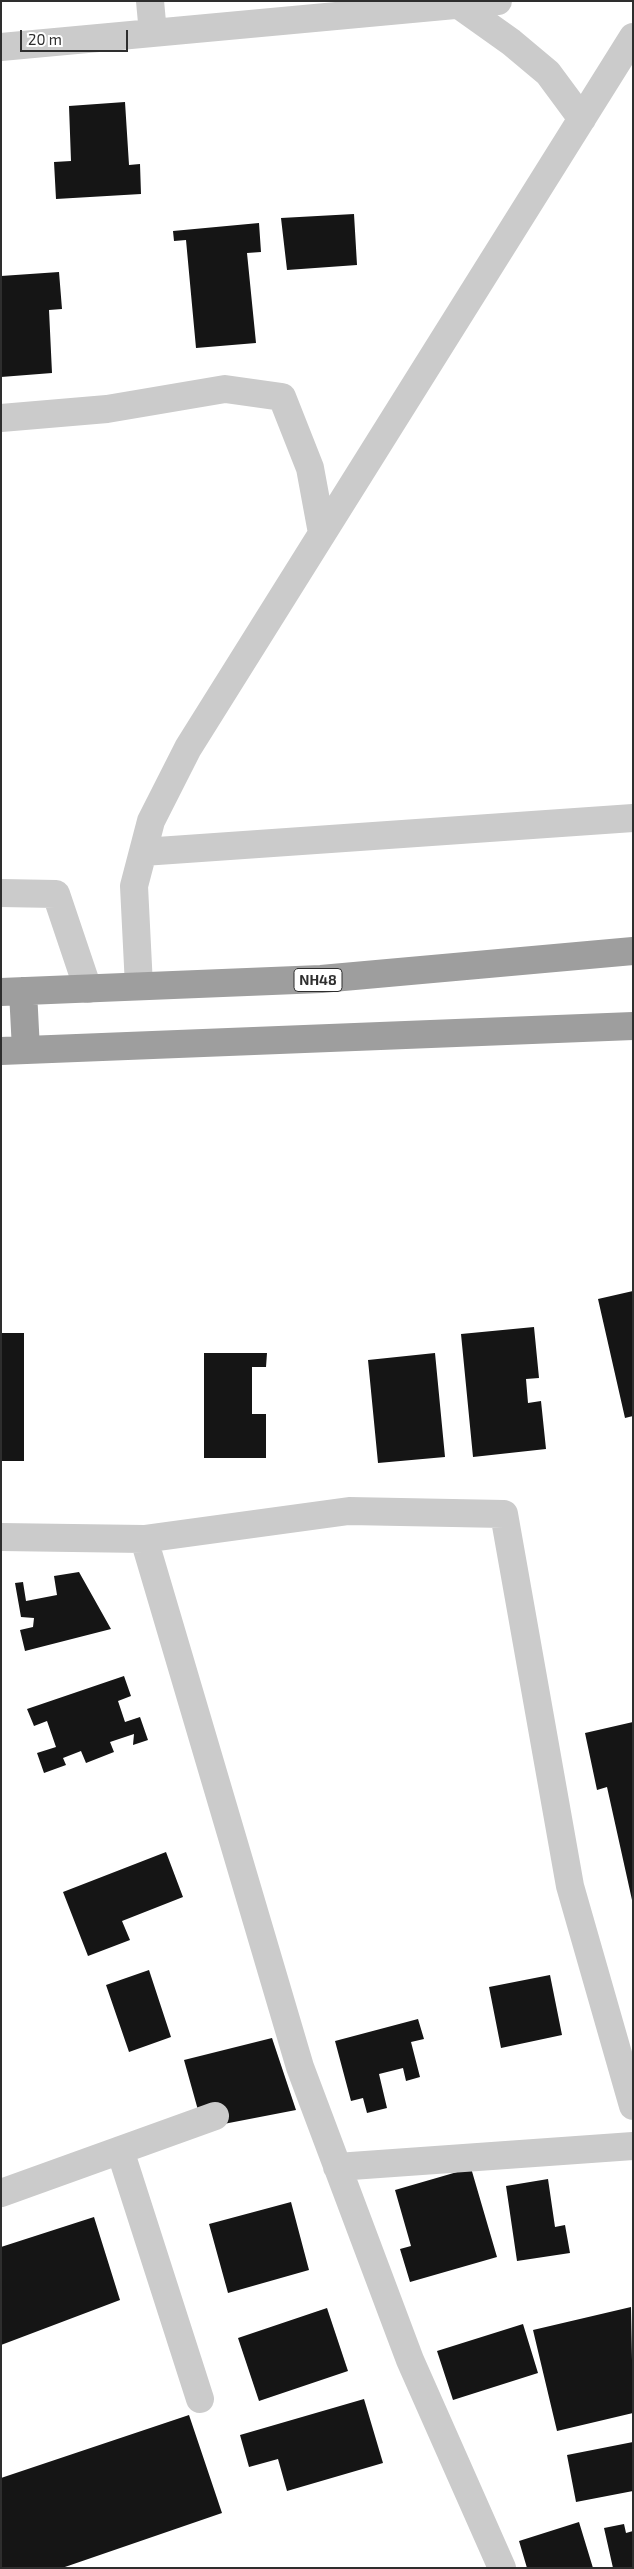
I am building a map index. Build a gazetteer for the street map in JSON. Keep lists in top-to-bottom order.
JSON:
{
  "streets": {
    "highway": ["NH48"]
  },
  "scale_bar": "20 m"
}
